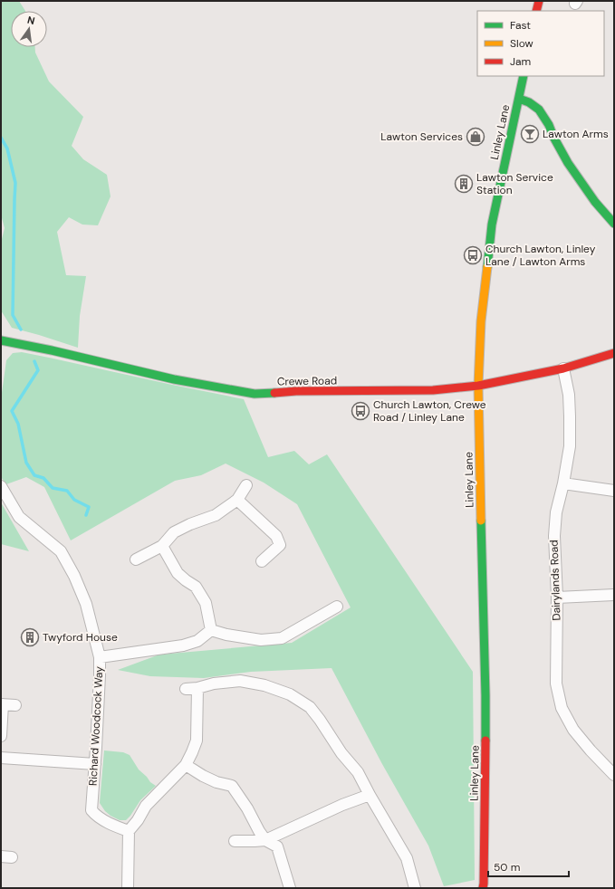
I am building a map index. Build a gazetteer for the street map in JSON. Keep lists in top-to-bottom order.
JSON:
{
  "streets": {
    "main road": ["Linley Lane", "Crewe Road"],
    "street": ["Dairylands Road", "Richard Woodcock Way"]
  },
  "crossings": [
    ["Linley Lane", "Crewe Road"],
    ["Crewe Road", "Dairylands Road"]
  ],
  "places": {
    "bar": ["Lawton Arms"],
    "shop": ["Lawton Services"],
    "building": ["Lawton Service Station", "Twyford House"],
    "bus stop": ["Church Lawton, Linley Lane / Lawton Arms", "Church Lawton, Crewe Road / Linley Lane"]
  },
  "legend": ["Fast", "Slow", "Jam"],
  "scale_bar": "50 m",
  "north": "top"
}
